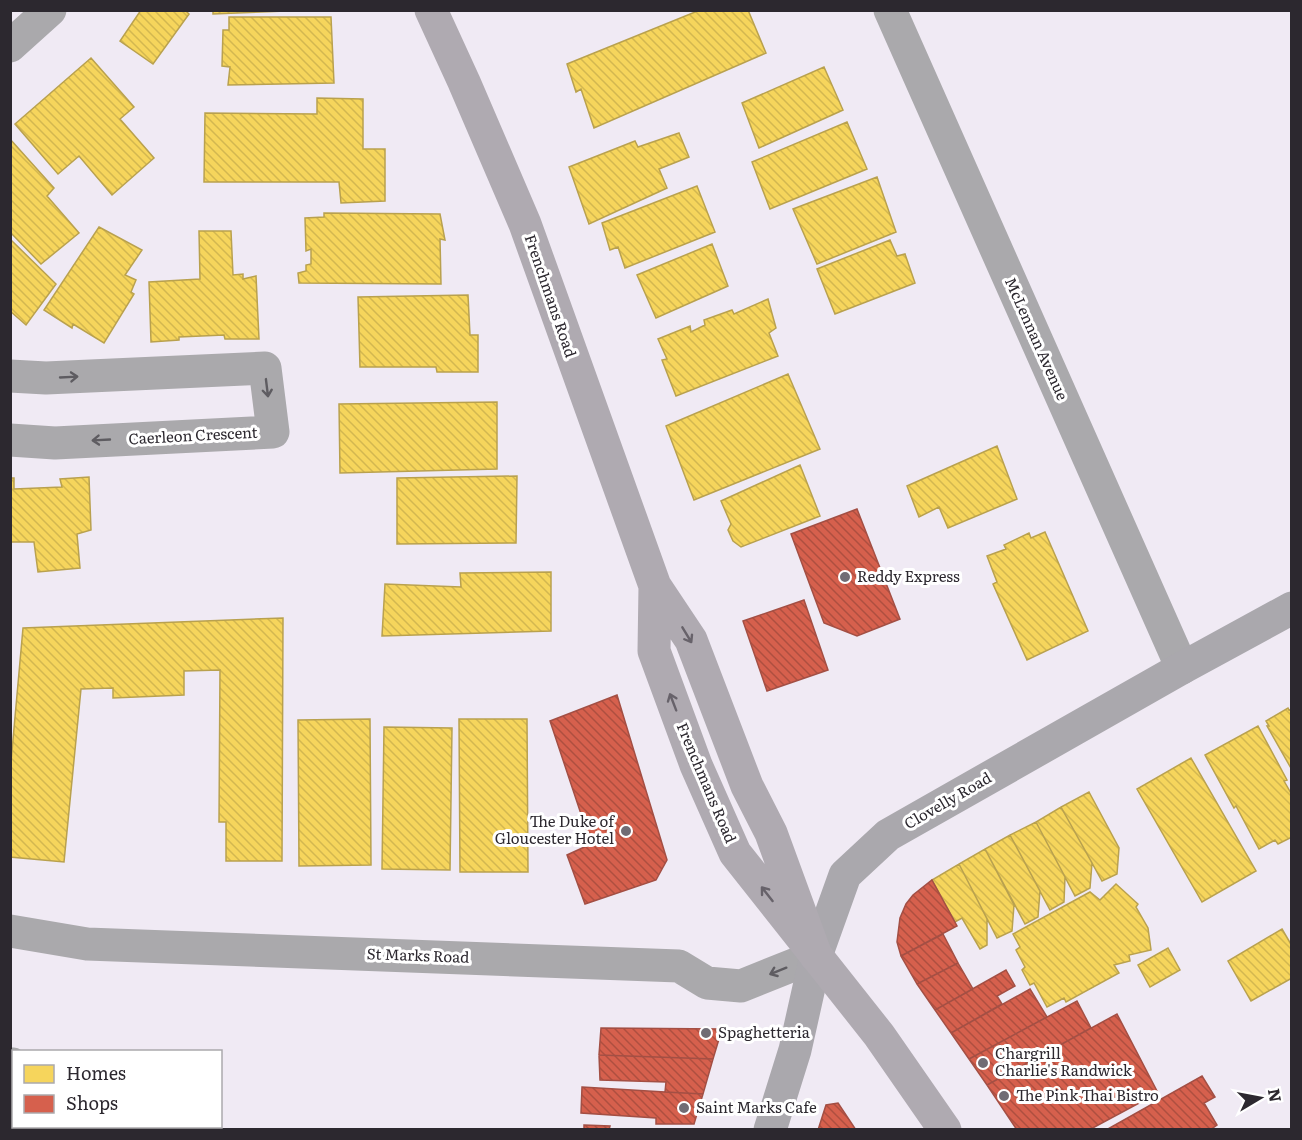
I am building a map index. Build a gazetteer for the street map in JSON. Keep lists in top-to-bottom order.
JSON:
{
  "streets": {
    "main road": ["Frenchmans Road"],
    "street": [
      "McLennan Avenue",
      "Caerleon Crescent",
      "Clovelly Road",
      "St Marks Road"
    ]
  },
  "crossings": [
    ["Frenchmans Road", "Clovelly Road"],
    ["Frenchmans Road", "St Marks Road"],
    ["McLennan Avenue", "Clovelly Road"],
    ["Clovelly Road", "St Marks Road"]
  ],
  "one_way": ["St Marks Road"],
  "places": [
    "Reddy Express",
    "The Duke of Gloucester Hotel",
    "Spaghetteria",
    "Chargrill Charlie's Randwick",
    "The Pink Thai Bistro",
    "Saint Marks Cafe"
  ],
  "legend": ["Homes", "Shops"],
  "north": "right"
}
